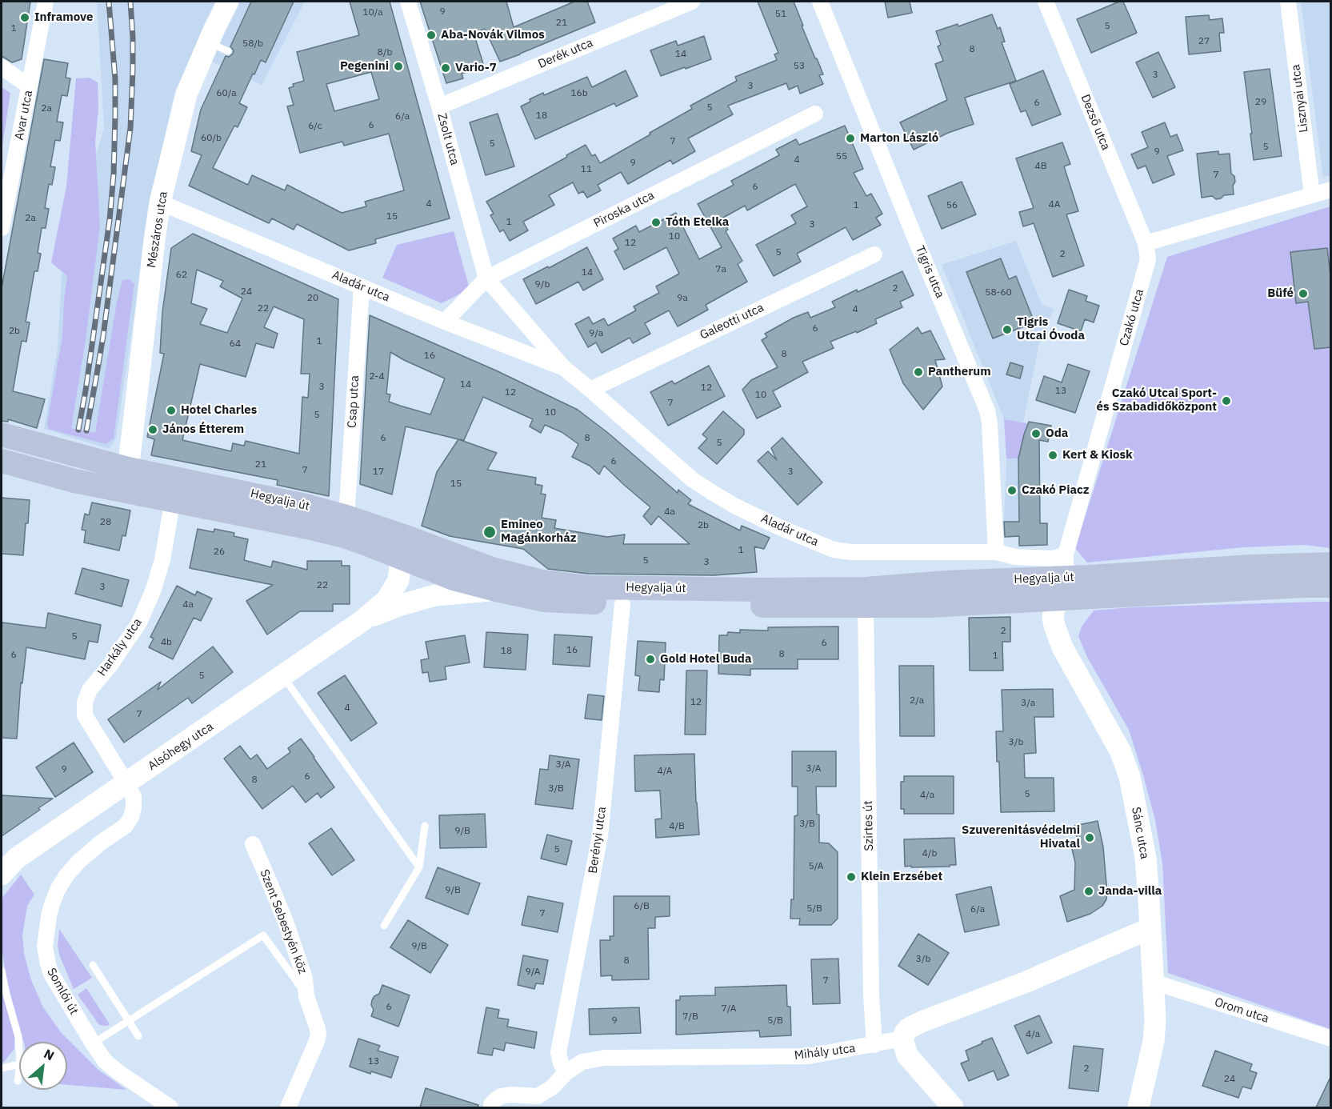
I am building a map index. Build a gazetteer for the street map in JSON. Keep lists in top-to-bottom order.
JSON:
{
  "streets": {
    "main road": ["Hegyalja út"],
    "street": [
      "Derék utca",
      "Lisznyai utca",
      "Avar utca",
      "Dezső utca",
      "Zsolt utca",
      "Piroska utca",
      "Mészáros utca",
      "Tigris utca",
      "Aladár utca",
      "Czakó utca",
      "Galeotti utca",
      "Csap utca",
      "Harkály utca",
      "Alsóhegy utca",
      "Szirtes út",
      "Sánc utca",
      "Berényi utca",
      "Szent Sebestyén köz",
      "Somlói út",
      "Orom utca",
      "Mihály utca"
    ]
  },
  "crossings": [
    ["Derék utca", "Zsolt utca"],
    ["Dezső utca", "Czakó utca"],
    ["Zsolt utca", "Piroska utca"],
    ["Zsolt utca", "Aladár utca"],
    ["Piroska utca", "Aladár utca"],
    ["Mészáros utca", "Aladár utca"],
    ["Mészáros utca", "Hegyalja út"],
    ["Tigris utca", "Aladár utca"],
    ["Aladár utca", "Czakó utca"],
    ["Aladár utca", "Galeotti utca"],
    ["Aladár utca", "Csap utca"],
    ["Czakó utca", "Hegyalja út"],
    ["Czakó utca", "Sánc utca"],
    ["Csap utca", "Hegyalja út"],
    ["Hegyalja út", "Harkály utca"],
    ["Hegyalja út", "Alsóhegy utca"],
    ["Hegyalja út", "Szirtes út"],
    ["Hegyalja út", "Sánc utca"],
    ["Hegyalja út", "Berényi utca"],
    ["Harkály utca", "Alsóhegy utca"],
    ["Harkály utca", "Somlói út"],
    ["Alsóhegy utca", "Somlói út"],
    ["Szirtes út", "Mihály utca"],
    ["Sánc utca", "Orom utca"],
    ["Sánc utca", "Mihály utca"],
    ["Berényi utca", "Mihály utca"]
  ],
  "places": [
    "Inframove",
    "Aba-Novák Vilmos",
    "Pegenini",
    "Vario-7",
    "Marton László",
    "Tóth Etelka",
    "Büfé",
    "Tigris Utcai Óvoda",
    "Pantherum",
    "Czakó Utcai Sport- és Szabadidőközpont",
    "Hotel Charles",
    "János Étterem",
    "Oda",
    "Kert & Kiosk",
    "Czakó Piacz",
    "Emineo Magánkorház",
    "Gold Hotel Buda",
    "Szuverenitásvédelmi Hivatal",
    "Klein Erzsébet",
    "Janda-villa"
  ],
  "house_numbers": [
    "9",
    "10/a",
    "51",
    "21",
    "5",
    "1",
    "27",
    "58/b",
    "8",
    "8/b",
    "14",
    "53",
    "3",
    "3",
    "60/a",
    "16b",
    "29",
    "6",
    "5",
    "2a",
    "18",
    "6/a",
    "6",
    "6/c",
    "60/b",
    "7",
    "5",
    "5",
    "9",
    "55",
    "4",
    "9",
    "4B",
    "11",
    "7",
    "6",
    "4",
    "4A",
    "1",
    "56",
    "15",
    "2a",
    "1",
    "3",
    "10",
    "12",
    "5",
    "2",
    "7a",
    "14",
    "62",
    "9/b",
    "2",
    "24",
    "58-60",
    "20",
    "9a",
    "22",
    "4",
    "6",
    "2b",
    "9/a",
    "1",
    "64",
    "8",
    "16",
    "2-4",
    "14",
    "3",
    "12",
    "13",
    "12",
    "10",
    "7",
    "10",
    "5",
    "6",
    "8",
    "5",
    "6",
    "21",
    "7",
    "17",
    "3",
    "15",
    "4a",
    "28",
    "2b",
    "1",
    "26",
    "5",
    "3",
    "22",
    "3",
    "4a",
    "2",
    "5",
    "4b",
    "6",
    "16",
    "18",
    "8",
    "6",
    "1",
    "5",
    "2/a",
    "12",
    "3/a",
    "4",
    "7",
    "3/b",
    "3/A",
    "3/A",
    "9",
    "4/A",
    "6",
    "8",
    "3/B",
    "5",
    "4/a",
    "3/B",
    "4/B",
    "9/B",
    "5",
    "4/b",
    "5/A",
    "9/B",
    "6/B",
    "5/B",
    "6/a",
    "7",
    "9/B",
    "3/b",
    "8",
    "9/A",
    "7",
    "6",
    "7/A",
    "7/B",
    "9",
    "5/B",
    "4/a",
    "13",
    "2",
    "24"
  ],
  "north": "top right"
}
